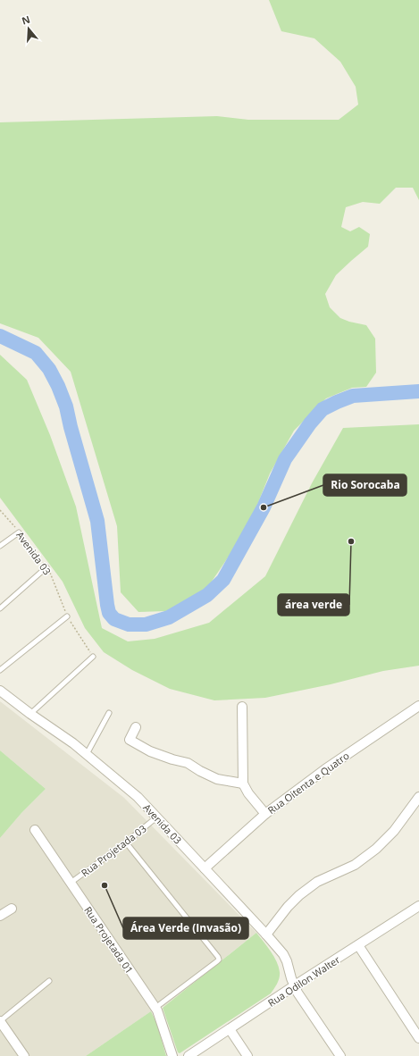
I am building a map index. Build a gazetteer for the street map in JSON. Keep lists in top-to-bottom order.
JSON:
{
  "streets": {
    "street": [
      "Avenida 03",
      "Rua Oitenta e Quatro",
      "Rua Projetada 01",
      "Rua Odilon Walter"
    ],
    "lane": ["Rua Projetada 03"]
  },
  "crossings": [
    ["Avenida 03", "Rua Oitenta e Quatro"],
    ["Avenida 03", "Rua Projetada 03"],
    ["Avenida 03", "Rua Odilon Walter"],
    ["Rua Projetada 03", "Rua Projetada 01"]
  ],
  "places": ["Rio Sorocaba", "área verde", "Área Verde (Invasão)"],
  "north": "top"
}
